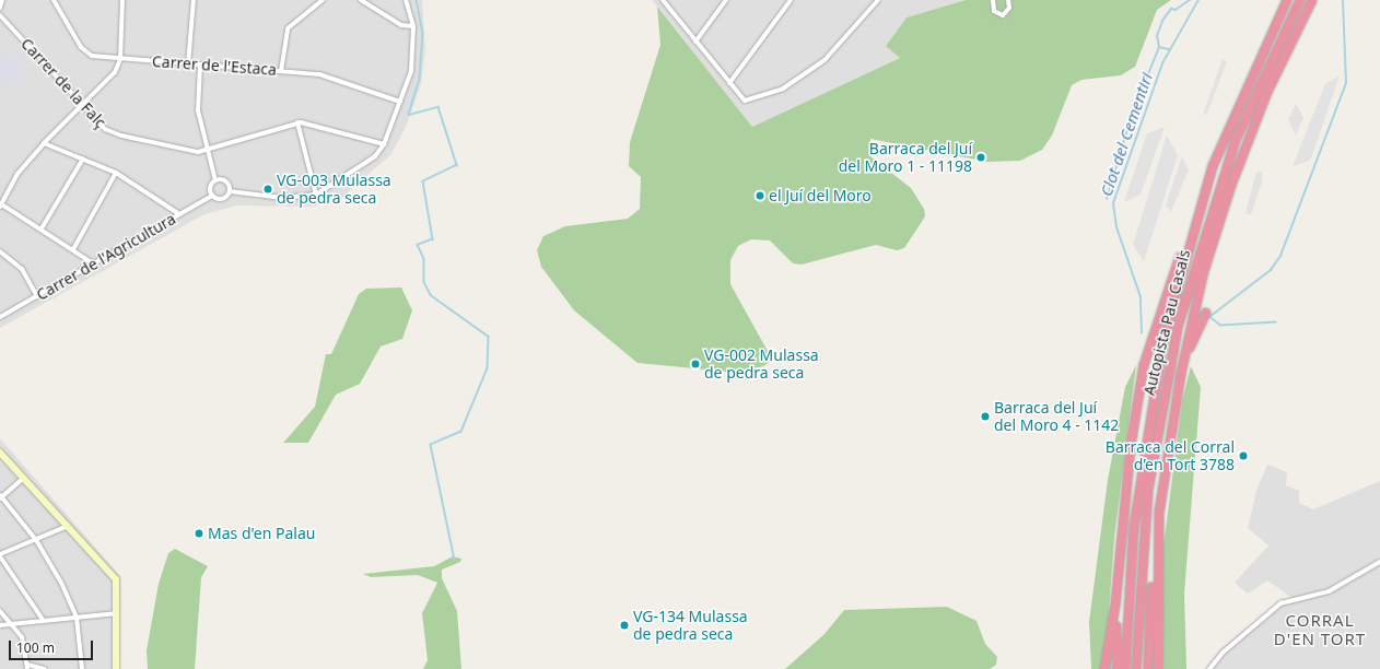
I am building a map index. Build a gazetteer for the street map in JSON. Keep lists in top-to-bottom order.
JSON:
{
  "streets": {
    "highway": ["Autopista Pau Casals"],
    "street": ["Carrer de l'Estaca", "Carrer de la Falç", "Carrer de l'Agricultura"]
  },
  "districts": ["CORRAL D'EN TORT"],
  "water": ["Clot del Cementiri"],
  "places": [
    "Barraca del Juí del Moro 1 - 11198",
    "VG-003 Mulassa de pedra seca",
    "el Juí del Moro",
    "VG-002 Mulassa de pedra seca",
    "Barraca del Juí del Moro 4 - 1142",
    "Barraca del Corral d’en Tort 3788",
    "Mas d'en Palau",
    "VG-134 Mulassa de pedra seca"
  ],
  "scale_bar": "100 m"
}
